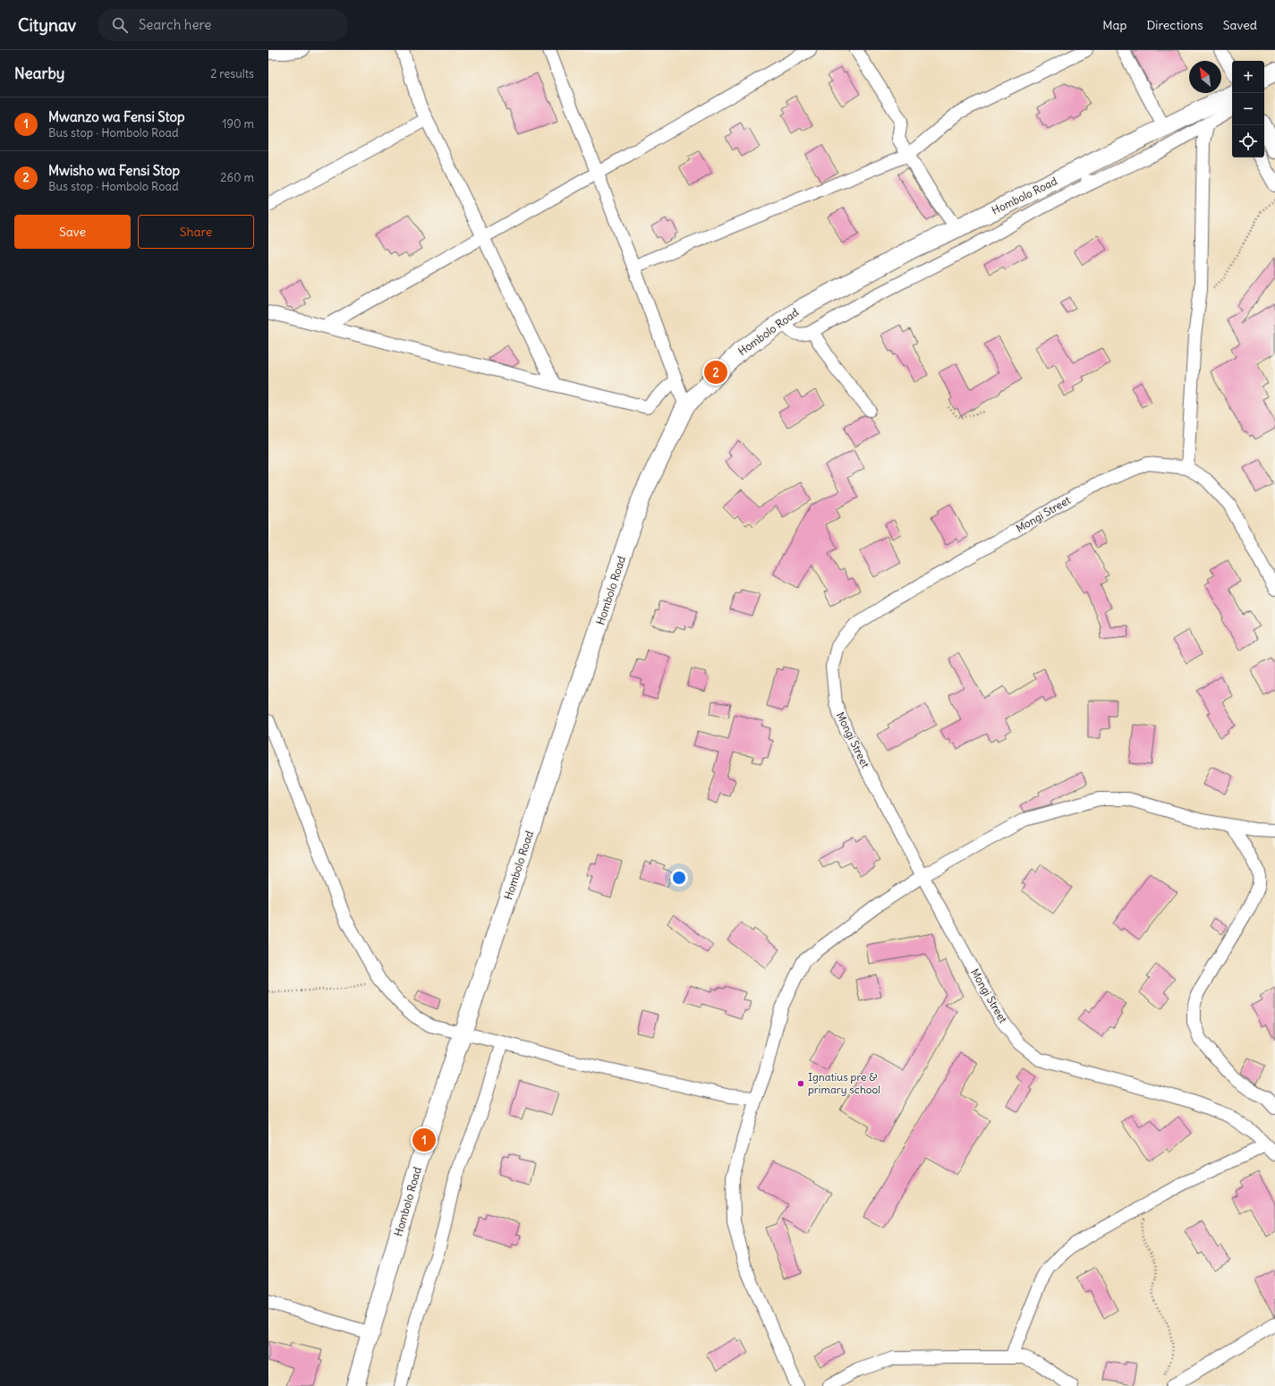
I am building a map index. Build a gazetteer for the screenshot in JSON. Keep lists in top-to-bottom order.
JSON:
{
  "streets": {
    "street": ["Hombolo Road", "Mongi Street"]
  },
  "places": ["Ignatius pre & primary school"],
  "north": "top left",
  "page": {
    "header": "Citynav",
    "search": "Search here",
    "nav": ["Map", "Directions", "Saved"],
    "heading": ["Nearby", "2 results"],
    "map_buttons": ["+", "−"],
    "list": [
      {
        "mark": "1",
        "name": "Mwanzo wa Fensi Stop",
        "note": "Bus stop · Hombolo Road",
        "value": "190 m"
      },
      {
        "mark": "2",
        "name": "Mwisho wa Fensi Stop",
        "note": "Bus stop · Hombolo Road",
        "value": "260 m"
      }
    ],
    "buttons": ["Save", "Share"],
    "pins": ["2", "1"]
  }
}
